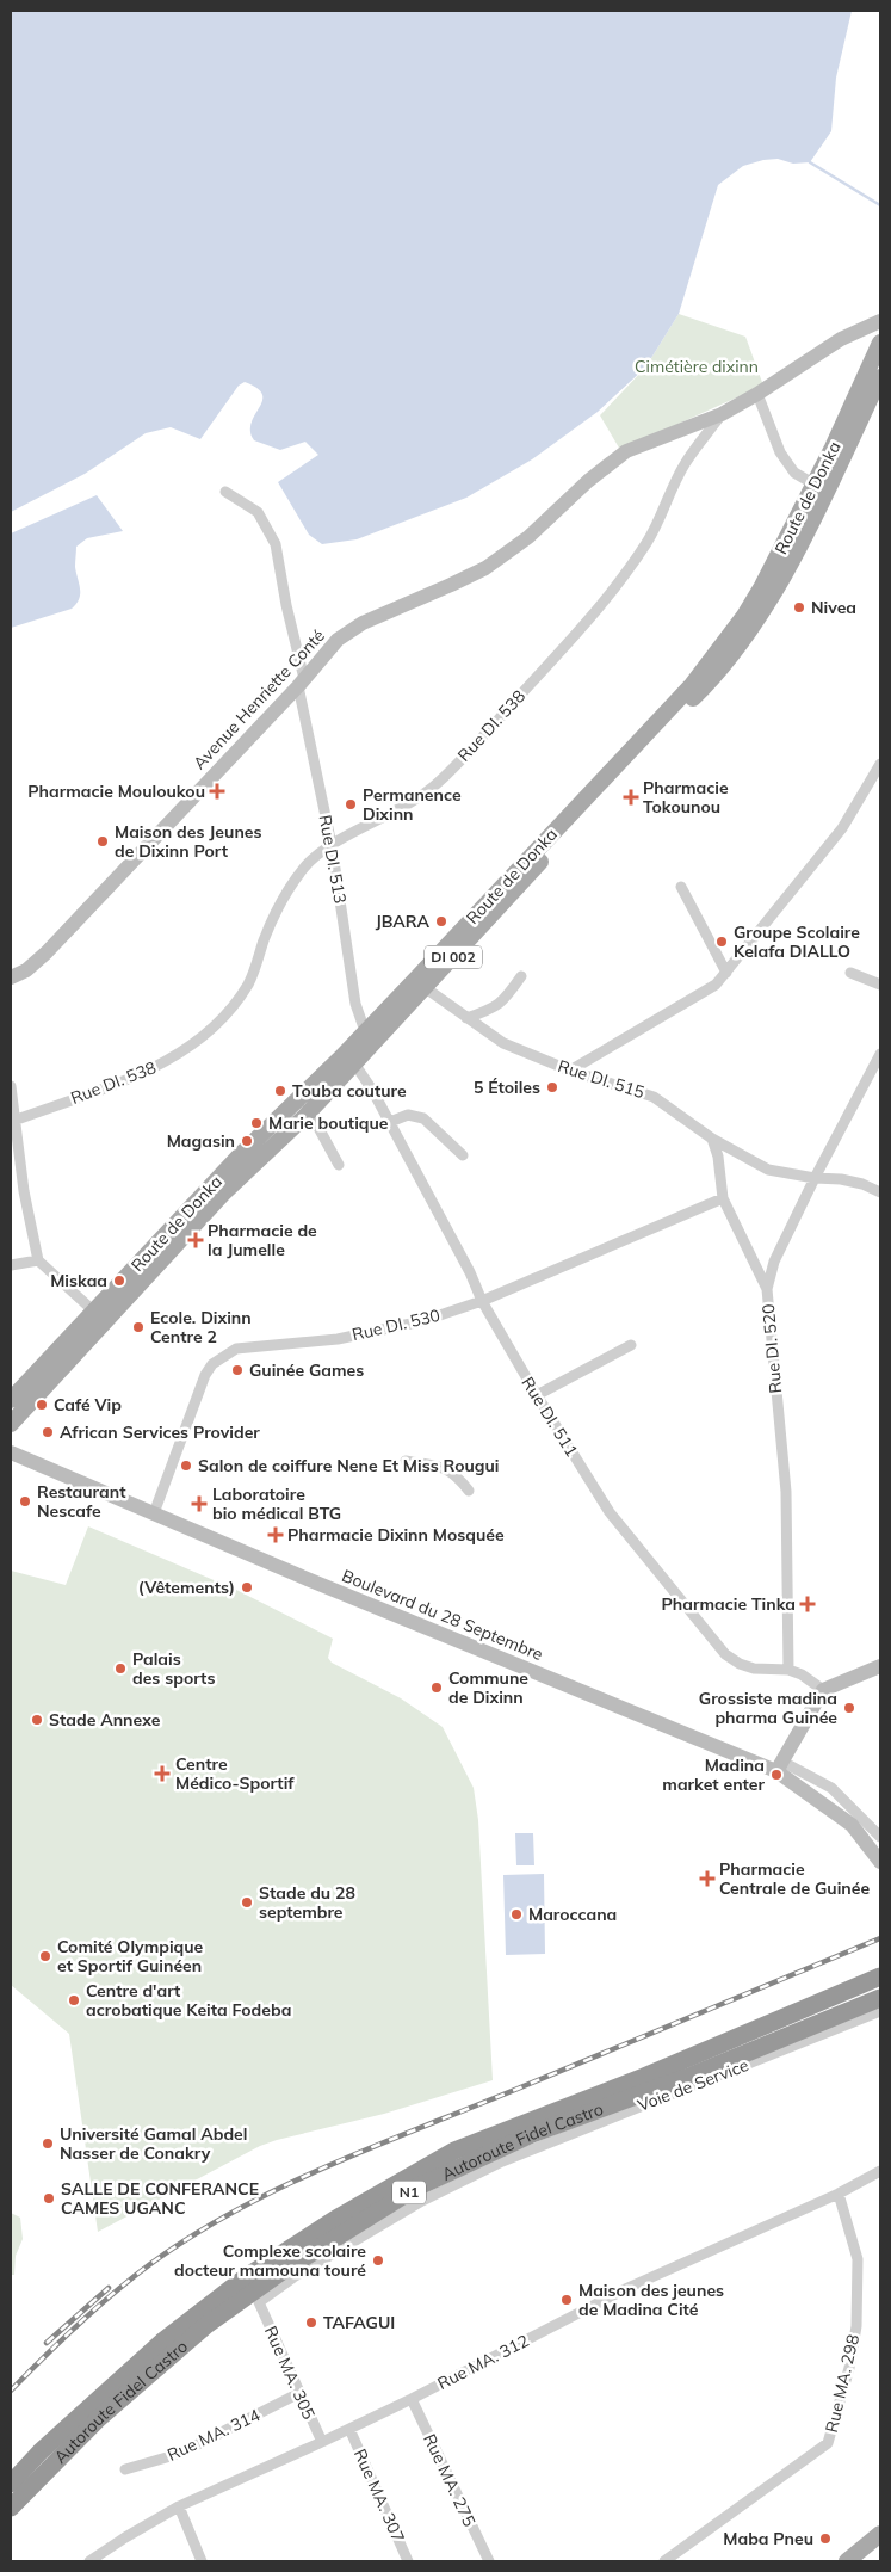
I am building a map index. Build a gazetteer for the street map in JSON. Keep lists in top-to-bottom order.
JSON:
{
  "streets": {
    "highway": ["Autoroute Fidel Castro", "N1"],
    "main road": [
      "Route de Donka",
      "Avenue Henriette Conté",
      "DI 002",
      "Boulevard du 28 Septembre"
    ],
    "street": [
      "Rue DI. 538",
      "Rue DI. 513",
      "Rue DI. 515",
      "Rue DI. 530",
      "Rue DI. 520",
      "Rue DI. 511",
      "Voie de Service",
      "Rue MA. 312",
      "Rue MA. 305",
      "Rue MA. 298",
      "Rue MA. 314",
      "Rue MA. 275",
      "Rue MA. 307"
    ]
  },
  "crossings": [
    ["Route de Donka", "Rue DI. 513"],
    ["Route de Donka", "Rue DI. 515"],
    ["Route de Donka", "Rue DI. 511"],
    ["Avenue Henriette Conté", "Rue DI. 538"],
    ["Avenue Henriette Conté", "Rue DI. 513"],
    ["Rue DI. 538", "Rue DI. 513"],
    ["Rue DI. 515", "Rue DI. 520"],
    ["Rue DI. 530", "Rue DI. 511"],
    ["Rue DI. 530", "Boulevard du 28 Septembre"],
    ["Rue DI. 520", "Rue DI. 511"],
    ["Voie de Service", "Rue MA. 305"],
    ["Rue MA. 312", "Rue MA. 305"],
    ["Rue MA. 312", "Rue MA. 298"],
    ["Rue MA. 312", "Rue MA. 275"],
    ["Rue MA. 312", "Rue MA. 307"],
    ["Rue MA. 305", "Rue MA. 314"]
  ],
  "parks": ["Cimétière dixinn"],
  "places": {
    "other": [
      "Nivea",
      "Permanence Dixinn",
      "Maison des Jeunes de Dixinn Port",
      "JBARA",
      "Groupe Scolaire Kelafa DIALLO",
      "5 Étoiles",
      "Touba couture",
      "Marie boutique",
      "Magasin",
      "Miskaa",
      "Ecole. Dixinn Centre 2",
      "Guinée Games",
      "Café Vip",
      "African Services Provider",
      "Salon de coiffure Nene Et Miss Rougui",
      "Restaurant Nescafe",
      "(Vêtements)",
      "Palais des sports",
      "Commune de Dixinn",
      "Grossiste madina pharma Guinée",
      "Stade Annexe",
      "Madina market enter",
      "Stade du 28 septembre",
      "Maroccana",
      "Comité Olympique et Sportif Guinéen",
      "Centre d'art acrobatique Keita Fodeba",
      "Université Gamal Abdel Nasser de Conakry",
      "SALLE DE CONFERANCE CAMES UGANC",
      "Complexe scolaire docteur mamouna touré",
      "Maison des jeunes de Madina Cité",
      "TAFAGUI",
      "Maba Pneu"
    ],
    "health": [
      "Pharmacie Mouloukou",
      "Pharmacie Tokounou",
      "Pharmacie de la Jumelle",
      "Laboratoire bio médical BTG",
      "Pharmacie Dixinn Mosquée",
      "Pharmacie Tinka",
      "Centre Médico-Sportif",
      "Pharmacie Centrale de Guinée"
    ]
  }
}
